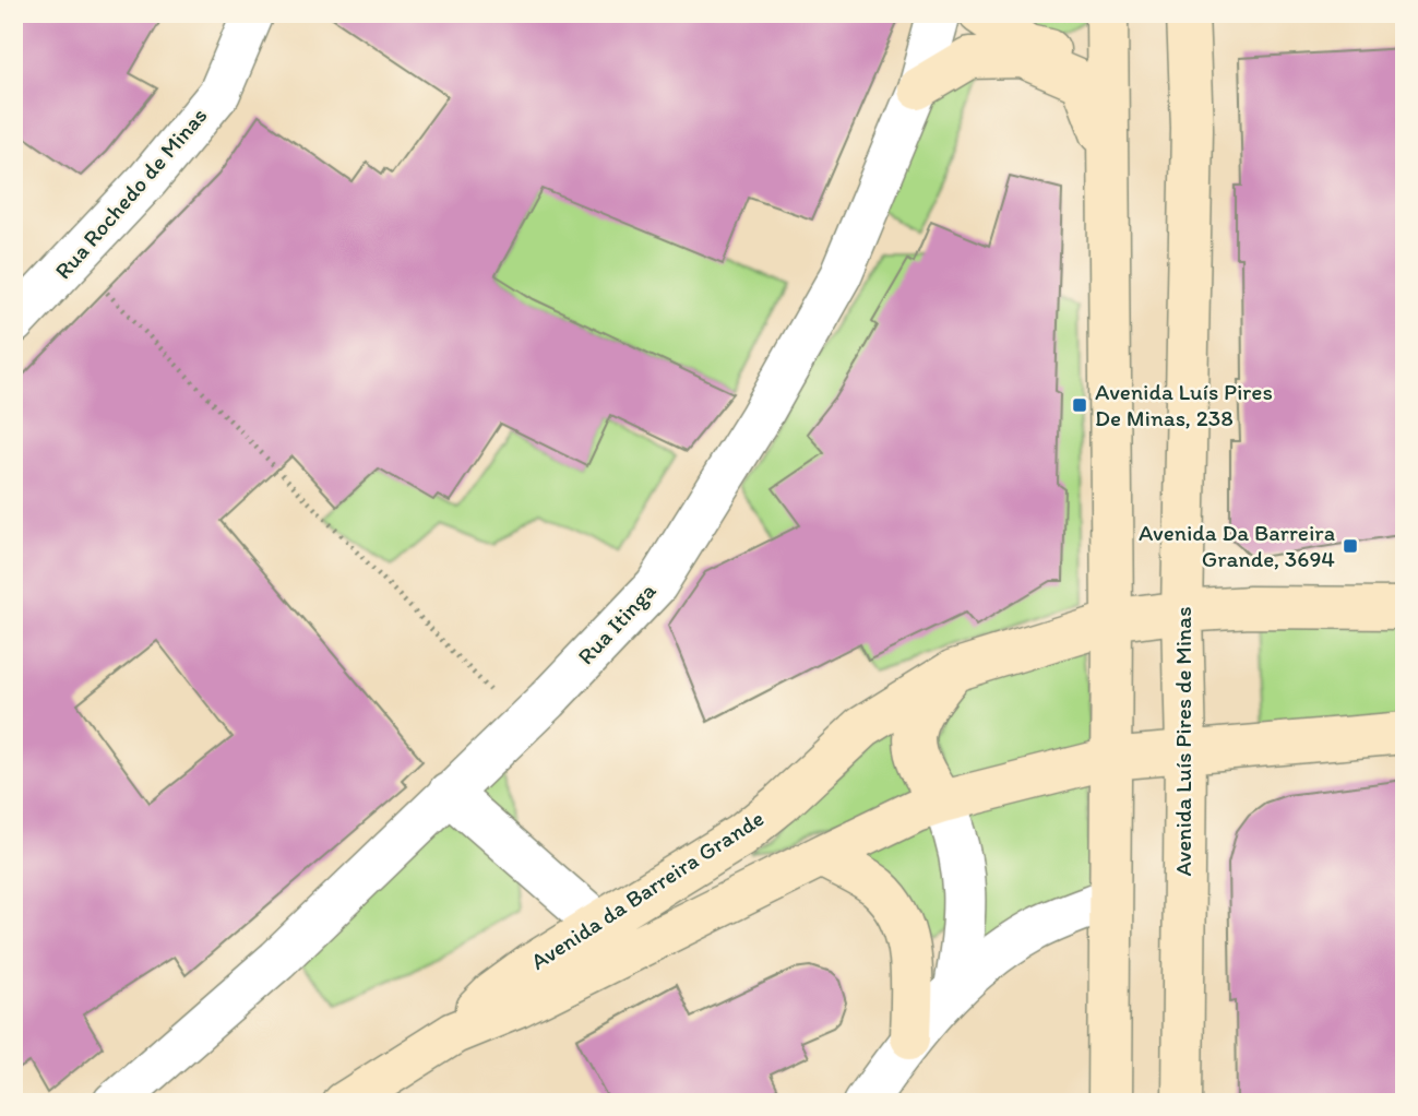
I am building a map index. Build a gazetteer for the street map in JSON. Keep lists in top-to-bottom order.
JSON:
{
  "streets": {
    "main road": ["Avenida Luís Pires de Minas", "Avenida da Barreira Grande"],
    "street": ["Rua Rochedo de Minas", "Rua Itinga"]
  },
  "crossings": [
    ["Avenida Luís Pires de Minas", "Avenida da Barreira Grande"]
  ],
  "places": {
    "transit": ["Avenida Luís Pires De Minas, 238", "Avenida Da Barreira Grande, 3694"]
  }
}
